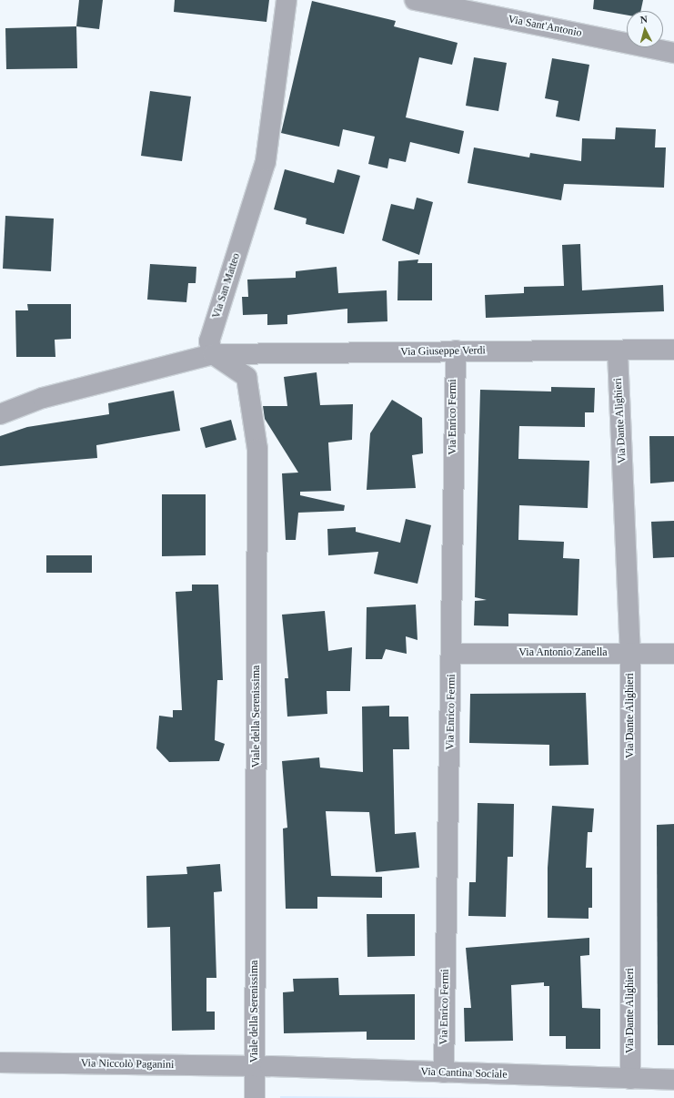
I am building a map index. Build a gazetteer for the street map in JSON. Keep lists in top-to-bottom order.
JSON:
{
  "streets": {
    "street": [
      "Via Sant'Antonio",
      "Via San Matteo",
      "Via Giuseppe Verdi",
      "Via Enrico Fermi",
      "Via Dante Alighieri",
      "Via Antonio Zanella",
      "Viale della Serenissima",
      "Via Niccolò Paganini",
      "Via Cantina Sociale"
    ]
  },
  "crossings": [
    ["Via San Matteo", "Via Giuseppe Verdi"],
    ["Via San Matteo", "Viale della Serenissima"],
    ["Via Giuseppe Verdi", "Via Enrico Fermi"],
    ["Via Giuseppe Verdi", "Via Dante Alighieri"],
    ["Via Giuseppe Verdi", "Viale della Serenissima"],
    ["Via Enrico Fermi", "Via Antonio Zanella"],
    ["Via Enrico Fermi", "Via Cantina Sociale"],
    ["Via Dante Alighieri", "Via Antonio Zanella"],
    ["Via Dante Alighieri", "Via Cantina Sociale"],
    ["Viale della Serenissima", "Via Niccolò Paganini"],
    ["Viale della Serenissima", "Via Cantina Sociale"],
    ["Via Niccolò Paganini", "Via Cantina Sociale"]
  ],
  "north": "top"
}
